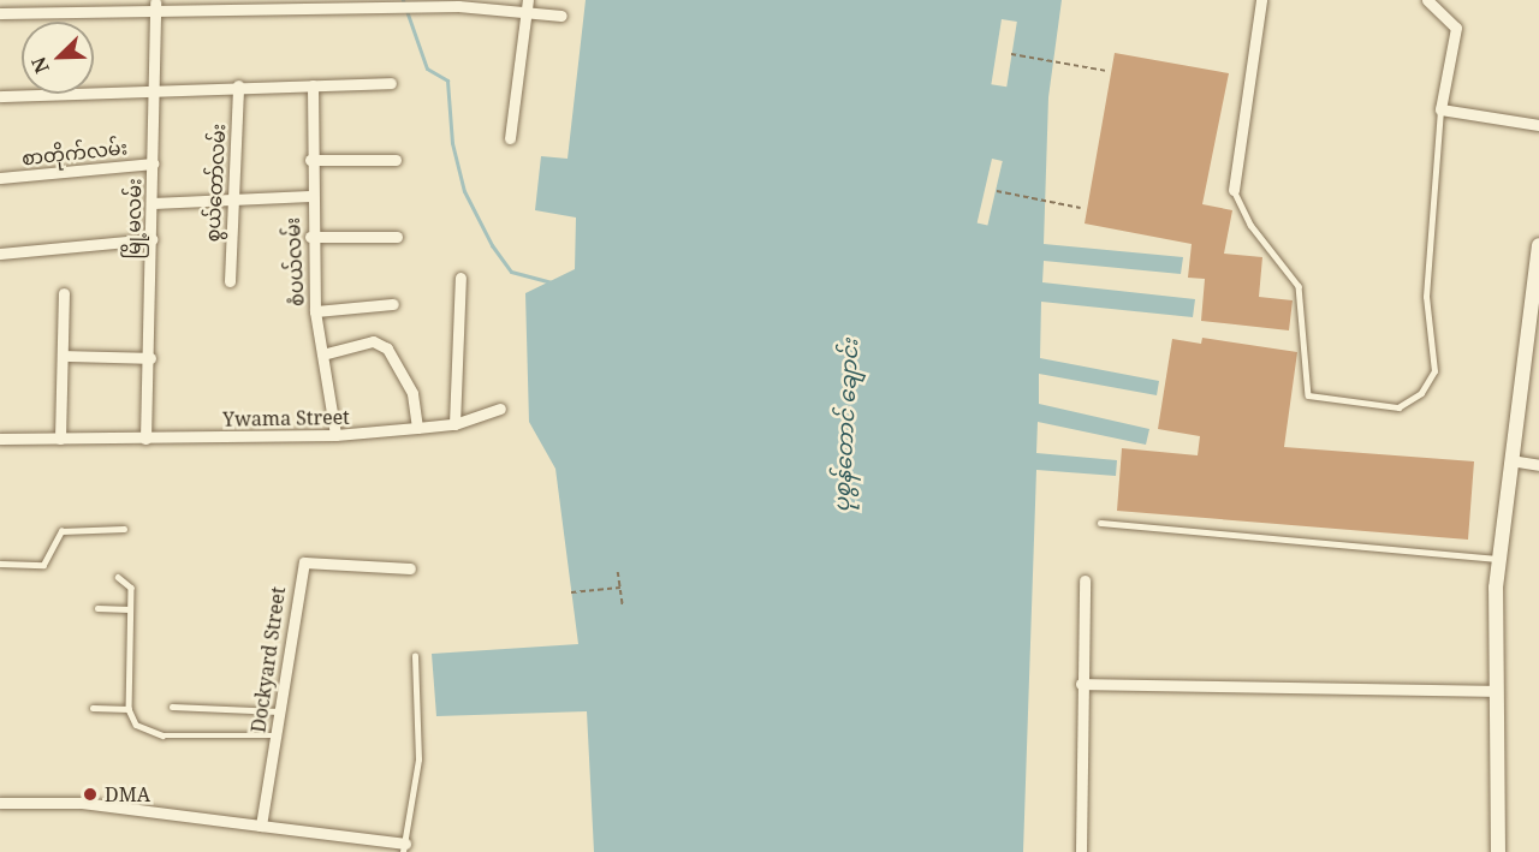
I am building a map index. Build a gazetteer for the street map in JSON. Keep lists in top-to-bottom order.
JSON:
{
  "streets": {
    "street": [
      "စာတိုက်လမ်း",
      "စွယ်တော်လမ်း",
      "မြို့မလမ်း",
      "စံပယ်လမ်း",
      "Ywama Street",
      "Dockyard Street"
    ]
  },
  "crossings": [
    ["စာတိုက်လမ်း", "မြို့မလမ်း"],
    ["မြို့မလမ်း", "Ywama Street"],
    ["စံပယ်လမ်း", "Ywama Street"]
  ],
  "water": ["ပုစွန်တောင် ချောင်း"],
  "places": ["DMA"],
  "north": "bottom left"
}
